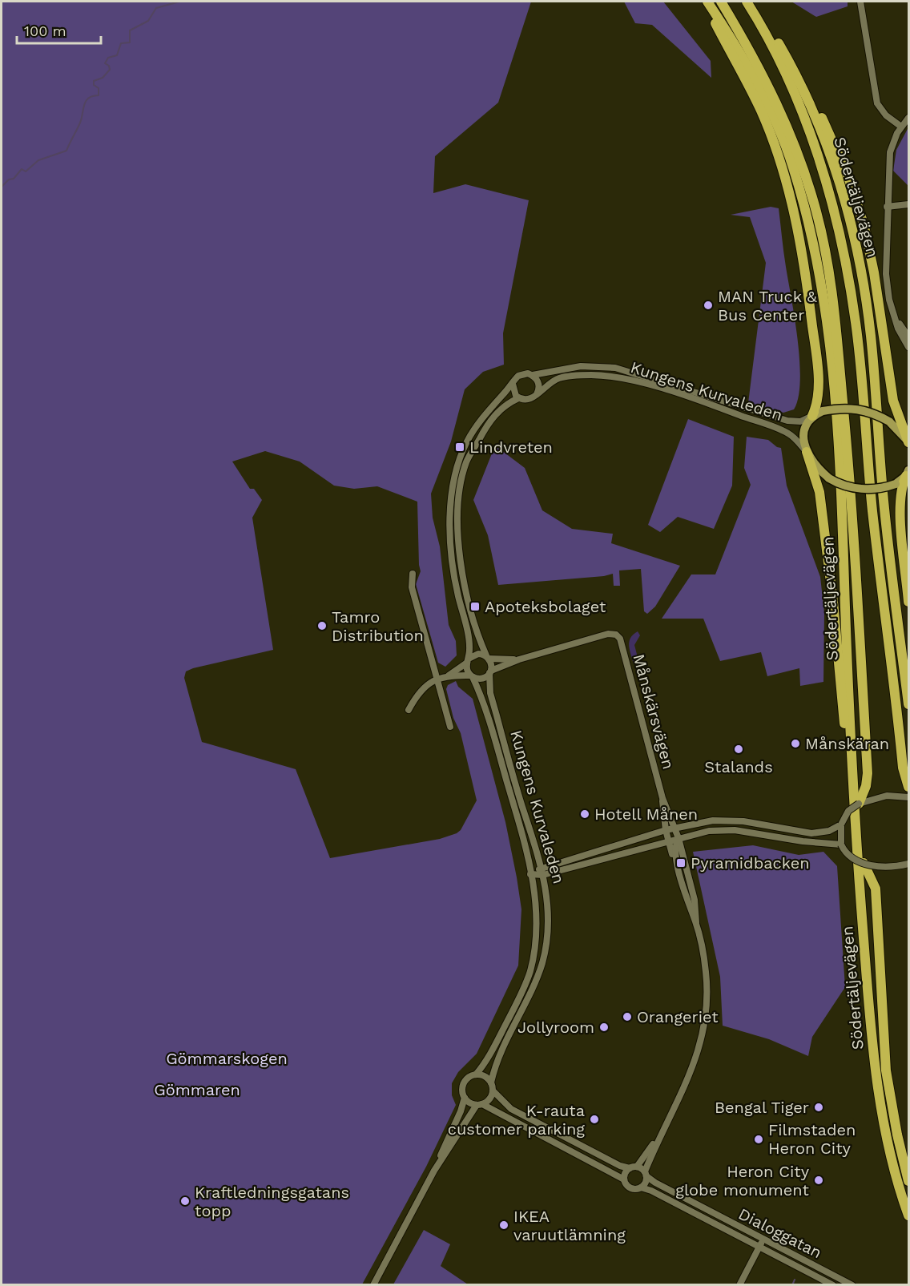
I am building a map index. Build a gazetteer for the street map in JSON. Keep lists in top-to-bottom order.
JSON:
{
  "streets": {
    "highway": ["Södertäljevägen"],
    "street": ["Kungens Kurvaleden", "Månskärsvägen", "Dialoggatan"]
  },
  "crossings": [
    ["Månskärsvägen", "Dialoggatan"]
  ],
  "parks": ["Gömmarskogen", "Gömmaren"],
  "places": {
    "other": [
      "MAN Truck & Bus Center",
      "Tamro Distribution",
      "Månskäran",
      "Stalands",
      "Hotell Månen",
      "Orangeriet",
      "Jollyroom",
      "Bengal Tiger",
      "K-rauta customer parking",
      "Filmstaden Heron City",
      "Heron City globe monument",
      "Kraftledningsgatans topp",
      "IKEA varuutlämning"
    ],
    "transit": ["Lindvreten", "Apoteksbolaget", "Pyramidbacken"]
  },
  "scale_bar": "100 m"
}
